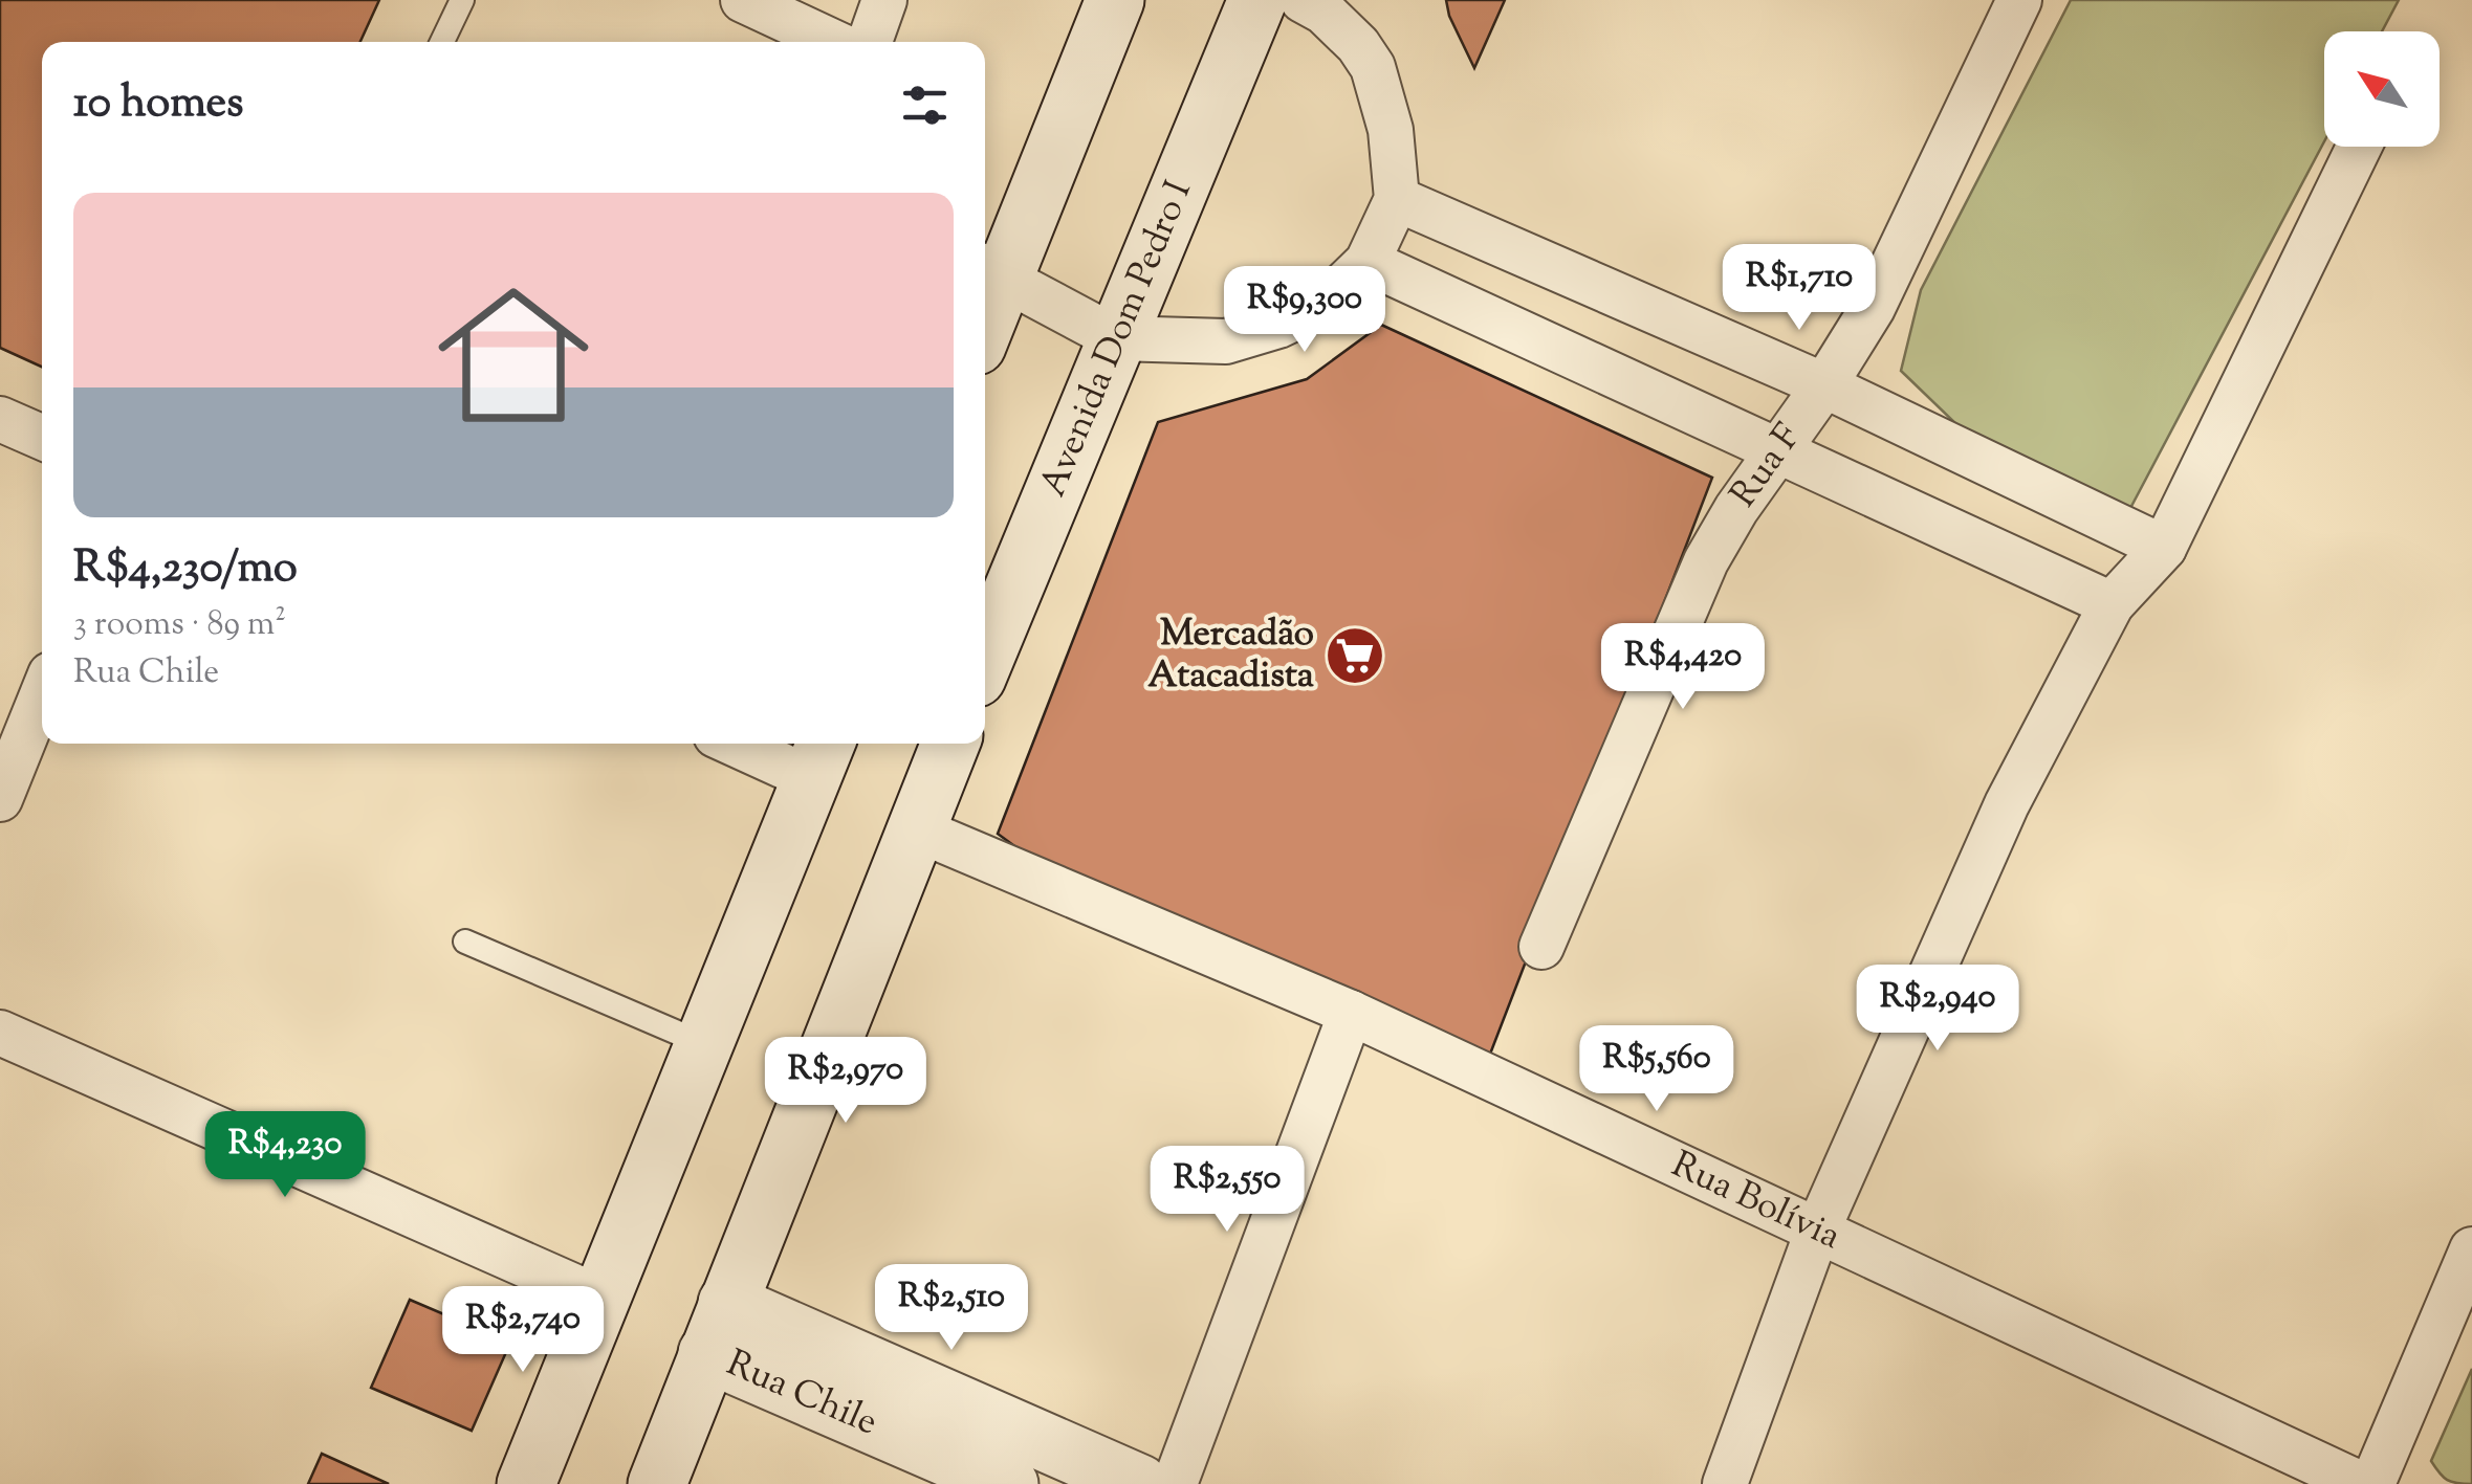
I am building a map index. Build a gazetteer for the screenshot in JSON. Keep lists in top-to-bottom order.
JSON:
{
  "streets": {
    "main road": ["Avenida Dom Pedro I", "Rua Chile"],
    "street": ["Rua F", "Rua Bolívia"]
  },
  "places": {
    "supermarket": ["Mercadão Atacadista"]
  },
  "north": "top left",
  "page": {
    "heading": "10 homes",
    "list": [
      {
        "name": "R$4,230/mo",
        "note": "3 rooms · 89 m² · Rua Chile"
      }
    ],
    "price": [
      "R$1,710",
      "R$9,300",
      "R$4,420",
      "R$2,940",
      "R$5,560",
      "R$2,970",
      "R$4,230",
      "R$2,550",
      "R$2,510",
      "R$2,740"
    ]
  }
}
